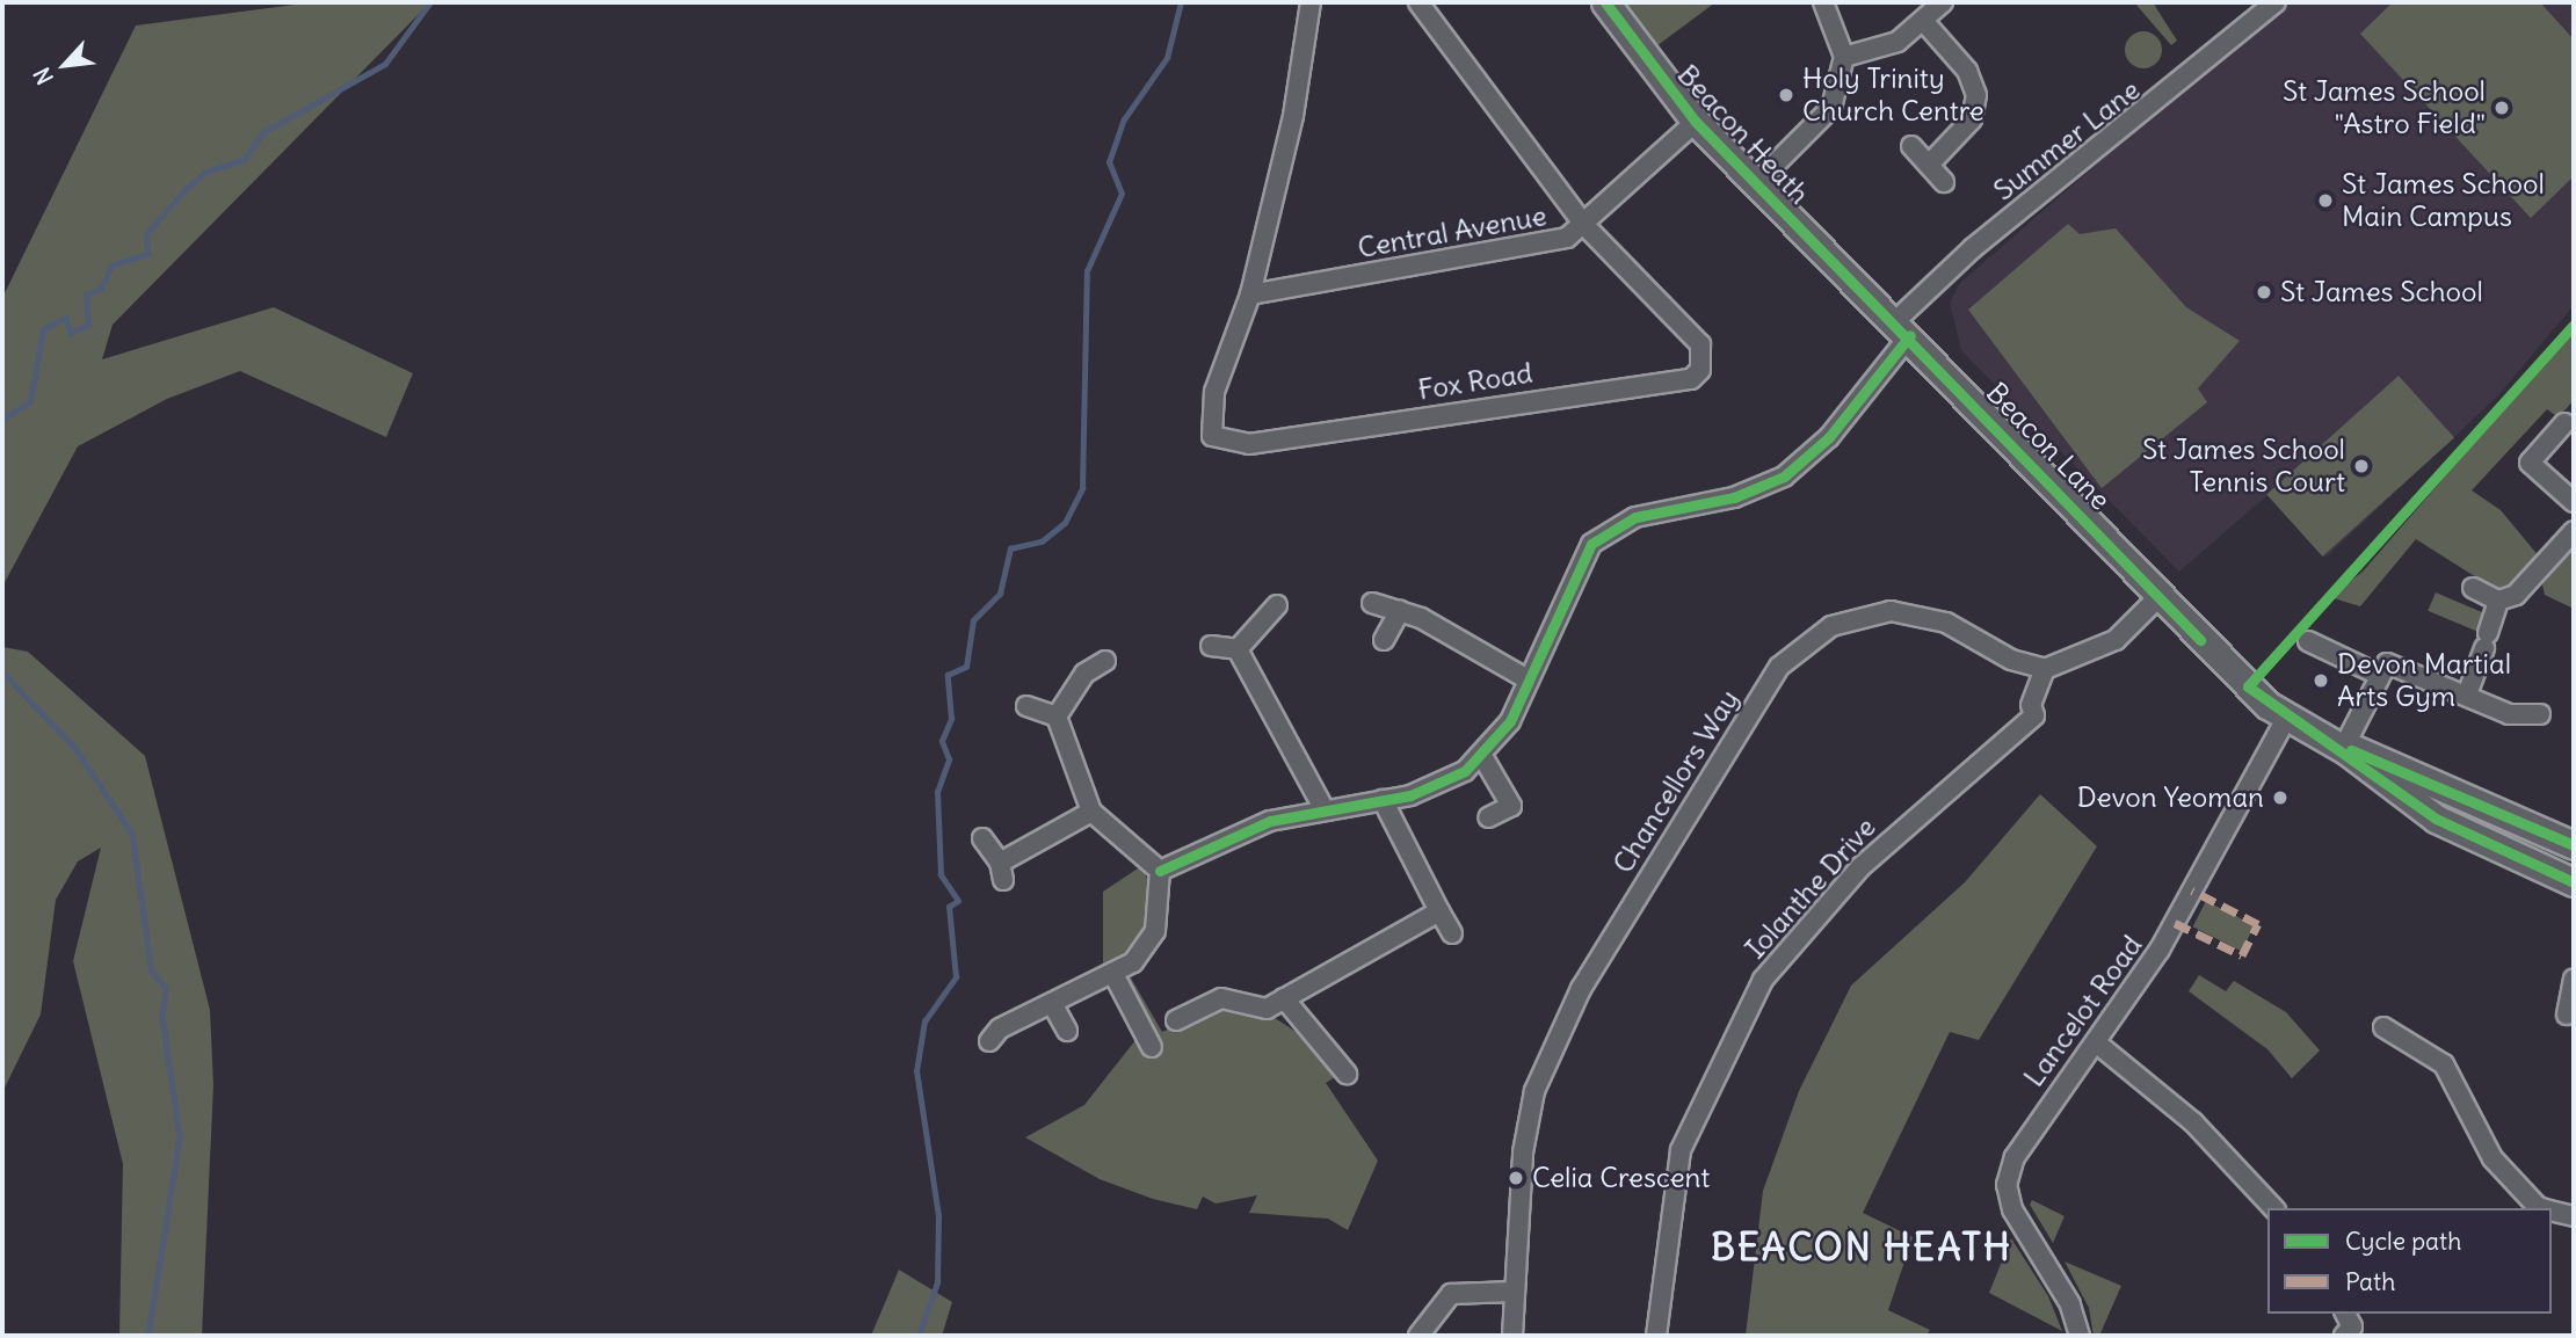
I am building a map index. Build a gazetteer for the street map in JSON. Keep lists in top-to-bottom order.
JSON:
{
  "streets": {
    "street": [
      "Beacon Heath",
      "Summer Lane",
      "Central Avenue",
      "Fox Road",
      "Beacon Lane",
      "Chancellors Way",
      "Iolanthe Drive",
      "Lancelot Road"
    ]
  },
  "crossings": [
    ["Beacon Heath", "Central Avenue"],
    ["Beacon Heath", "Beacon Lane"],
    ["Summer Lane", "Beacon Lane"],
    ["Central Avenue", "Fox Road"],
    ["Beacon Lane", "Lancelot Road"],
    ["Chancellors Way", "Iolanthe Drive"]
  ],
  "districts": ["BEACON HEATH"],
  "places": [
    "Holy Trinity Church Centre",
    "St James School \"Astro Field\"",
    "St James School Main Campus",
    "St James School",
    "St James School Tennis Court",
    "Devon Martial Arts Gym",
    "Devon Yeoman",
    "Celia Crescent"
  ],
  "legend": ["Cycle path", "Path"],
  "north": "bottom left"
}
